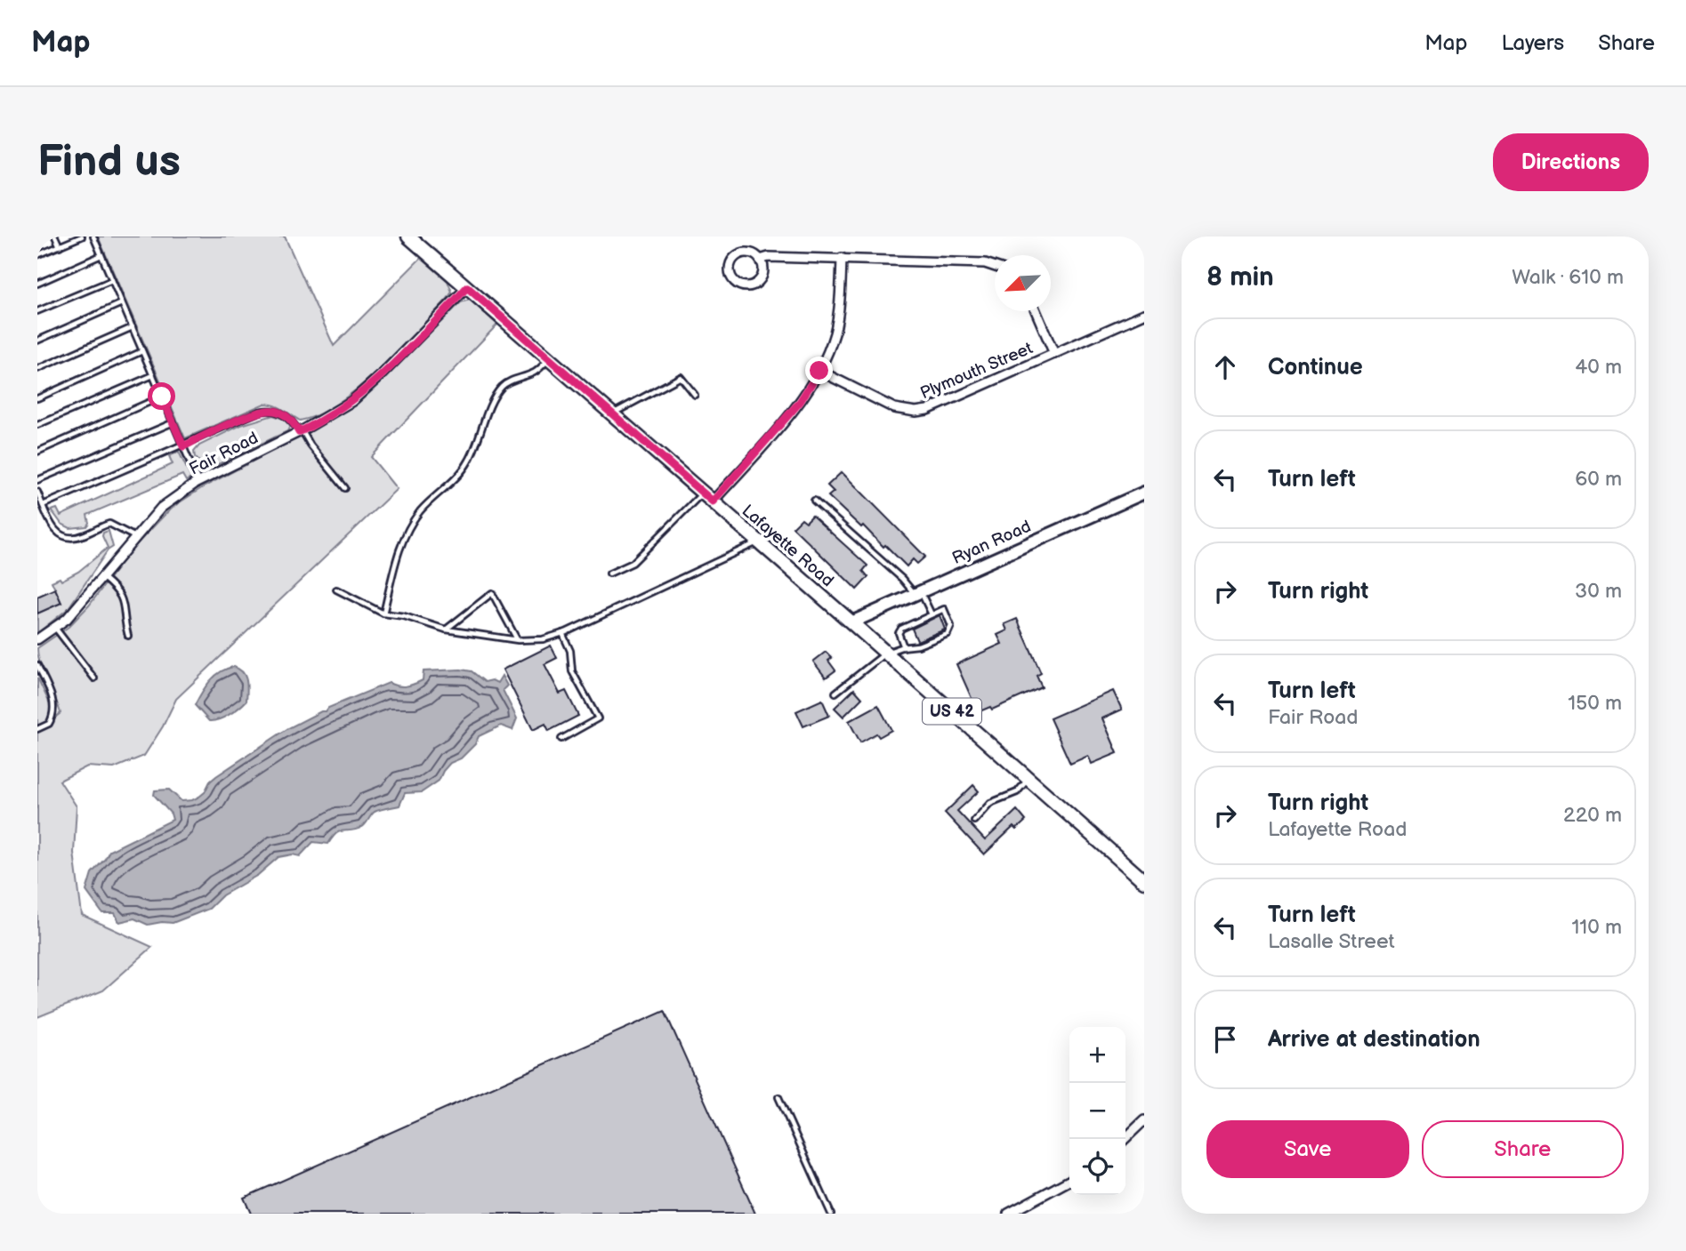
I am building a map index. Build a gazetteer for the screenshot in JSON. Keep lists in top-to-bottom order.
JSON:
{
  "streets": {
    "main road": ["Lafayette Road", "US 42"],
    "street": ["Plymouth Street", "Fair Road", "Ryan Road"]
  },
  "crossings": [
    ["Fair Road", "Lafayette Road"],
    ["Ryan Road", "Lafayette Road"]
  ],
  "north": "bottom left",
  "page": {
    "header": "Map",
    "nav": ["Map", "Layers", "Share"],
    "buttons": [
      "Directions",
      ["Save", "Share"]
    ],
    "title": "Find us",
    "heading": ["8 min", "Walk · 610 m"],
    "list": [
      ["Continue", "40 m"],
      ["Turn left", "60 m"],
      ["Turn right", "30 m"],
      ["Turn left", "Fair Road", "150 m"],
      ["Turn right", "Lafayette Road", "220 m"],
      ["Turn left", "Lasalle Street", "110 m"],
      "Arrive at destination"
    ],
    "map_buttons": ["+", "−"]
  }
}
